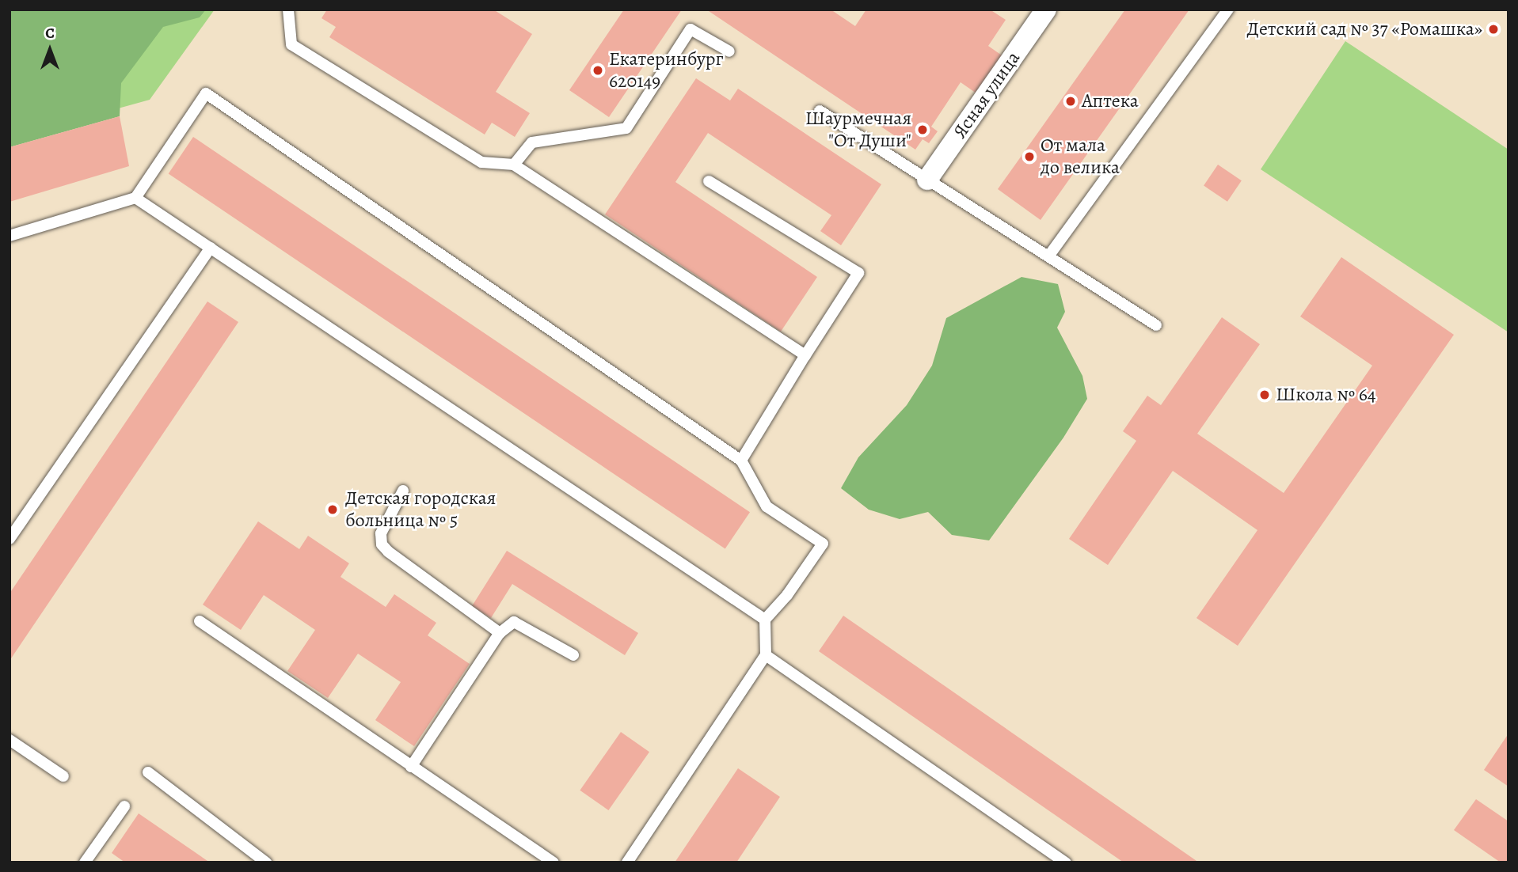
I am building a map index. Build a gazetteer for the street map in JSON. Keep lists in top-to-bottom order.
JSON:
{
  "streets": {
    "street": ["Ясная улица"]
  },
  "places": [
    "Детский сад № 37 «Ромашка»",
    "Екатеринбург 620149",
    "Аптека",
    "Шаурмечная \"От Души\"",
    "От мала до велика",
    "Школа № 64",
    "Детская городская больница № 5"
  ],
  "north": "top"
}
